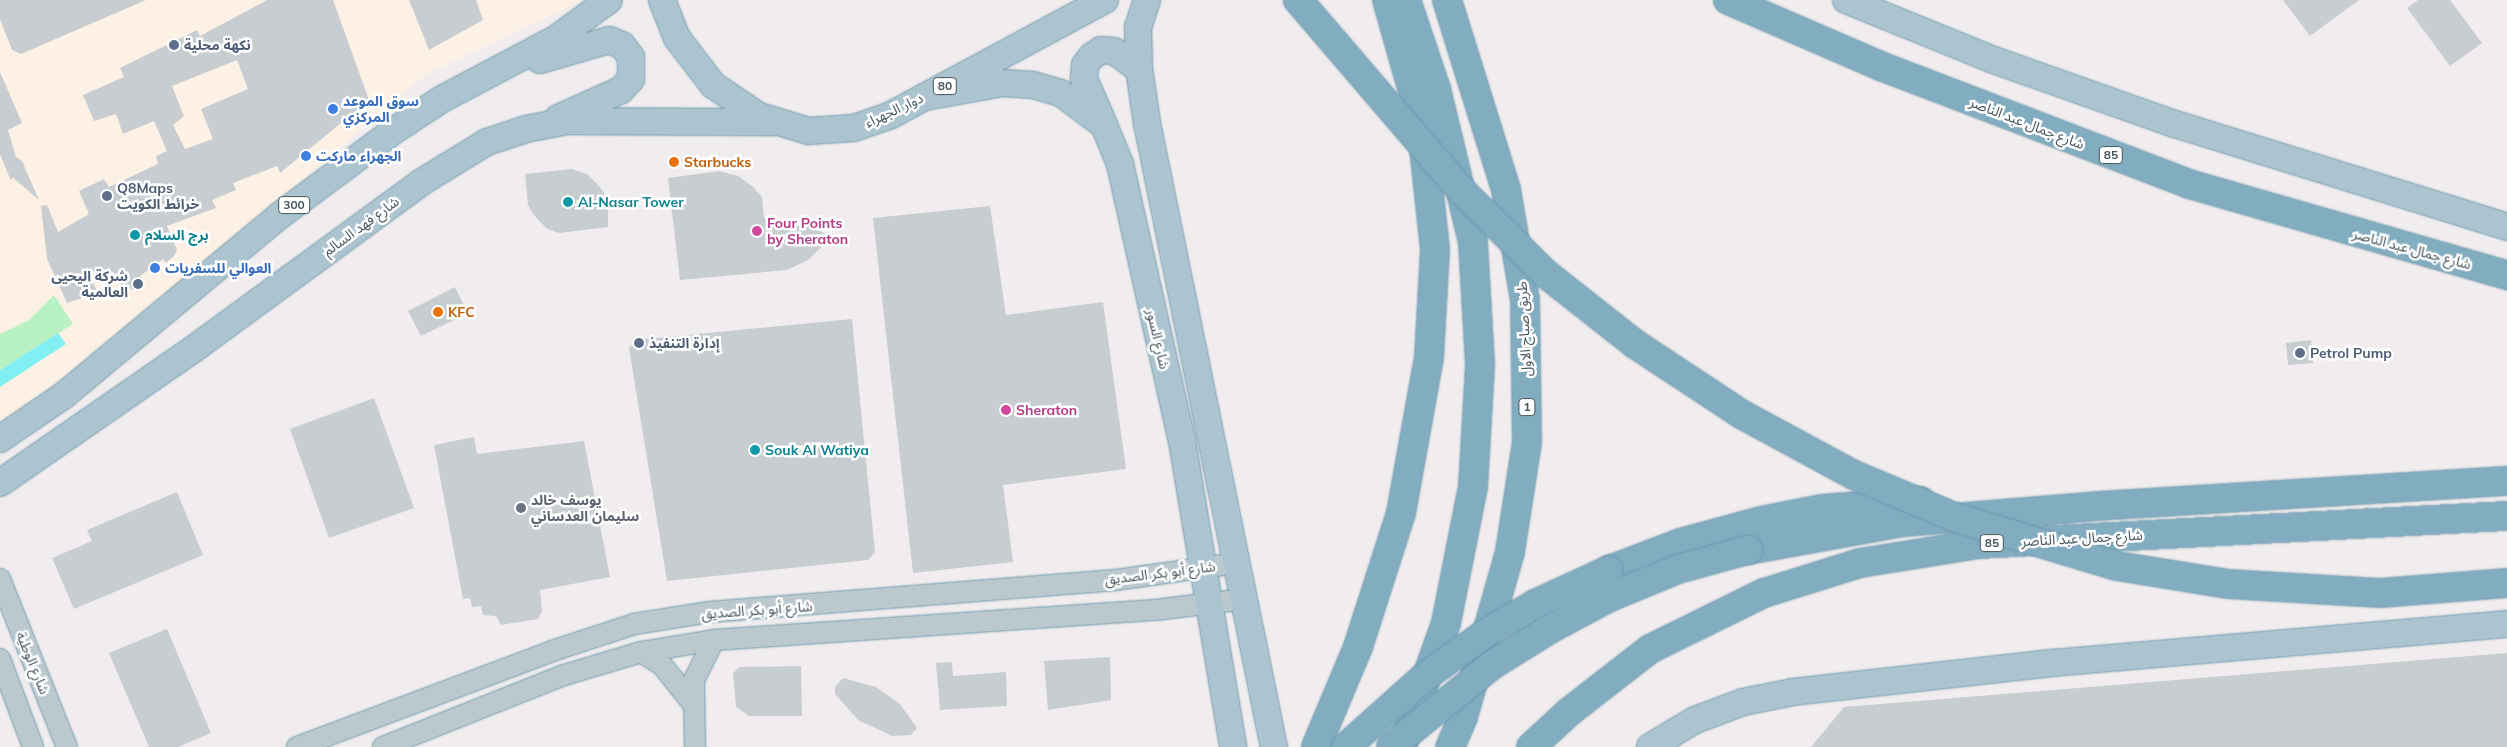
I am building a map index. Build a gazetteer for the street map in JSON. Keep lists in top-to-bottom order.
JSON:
{
  "streets": {
    "highway": [
      "شارع جمال عبد الناصر",
      "85",
      "طريق صباح الاول",
      "1"
    ],
    "main road": [
      "80",
      "دوار الجهراء",
      "300",
      "شارع فهد السالم",
      "شارع السور"
    ],
    "street": ["شارع أبو بكر الصديق", "شارع الوطية"]
  },
  "crossings": [
    ["دوار الجهراء", "شارع فهد السالم"],
    ["شارع السور", "شارع أبو بكر الصديق"]
  ],
  "places": [
    "نكهة محلية",
    "سوق الموعد المركزي",
    "الجهراء ماركت",
    "Starbucks",
    "Q8Maps خرائط الكويت",
    "Al-Nasar Tower",
    "Four Points by Sheraton",
    "برج السلام",
    "العوالي للسفريات",
    "شركة اليحيى العالمية",
    "KFC",
    "إدارة التنفيذ",
    "Petrol Pump",
    "Sheraton",
    "Souk Al Watiya",
    "يوسف خالد سليمان العدساني"
  ]
}
